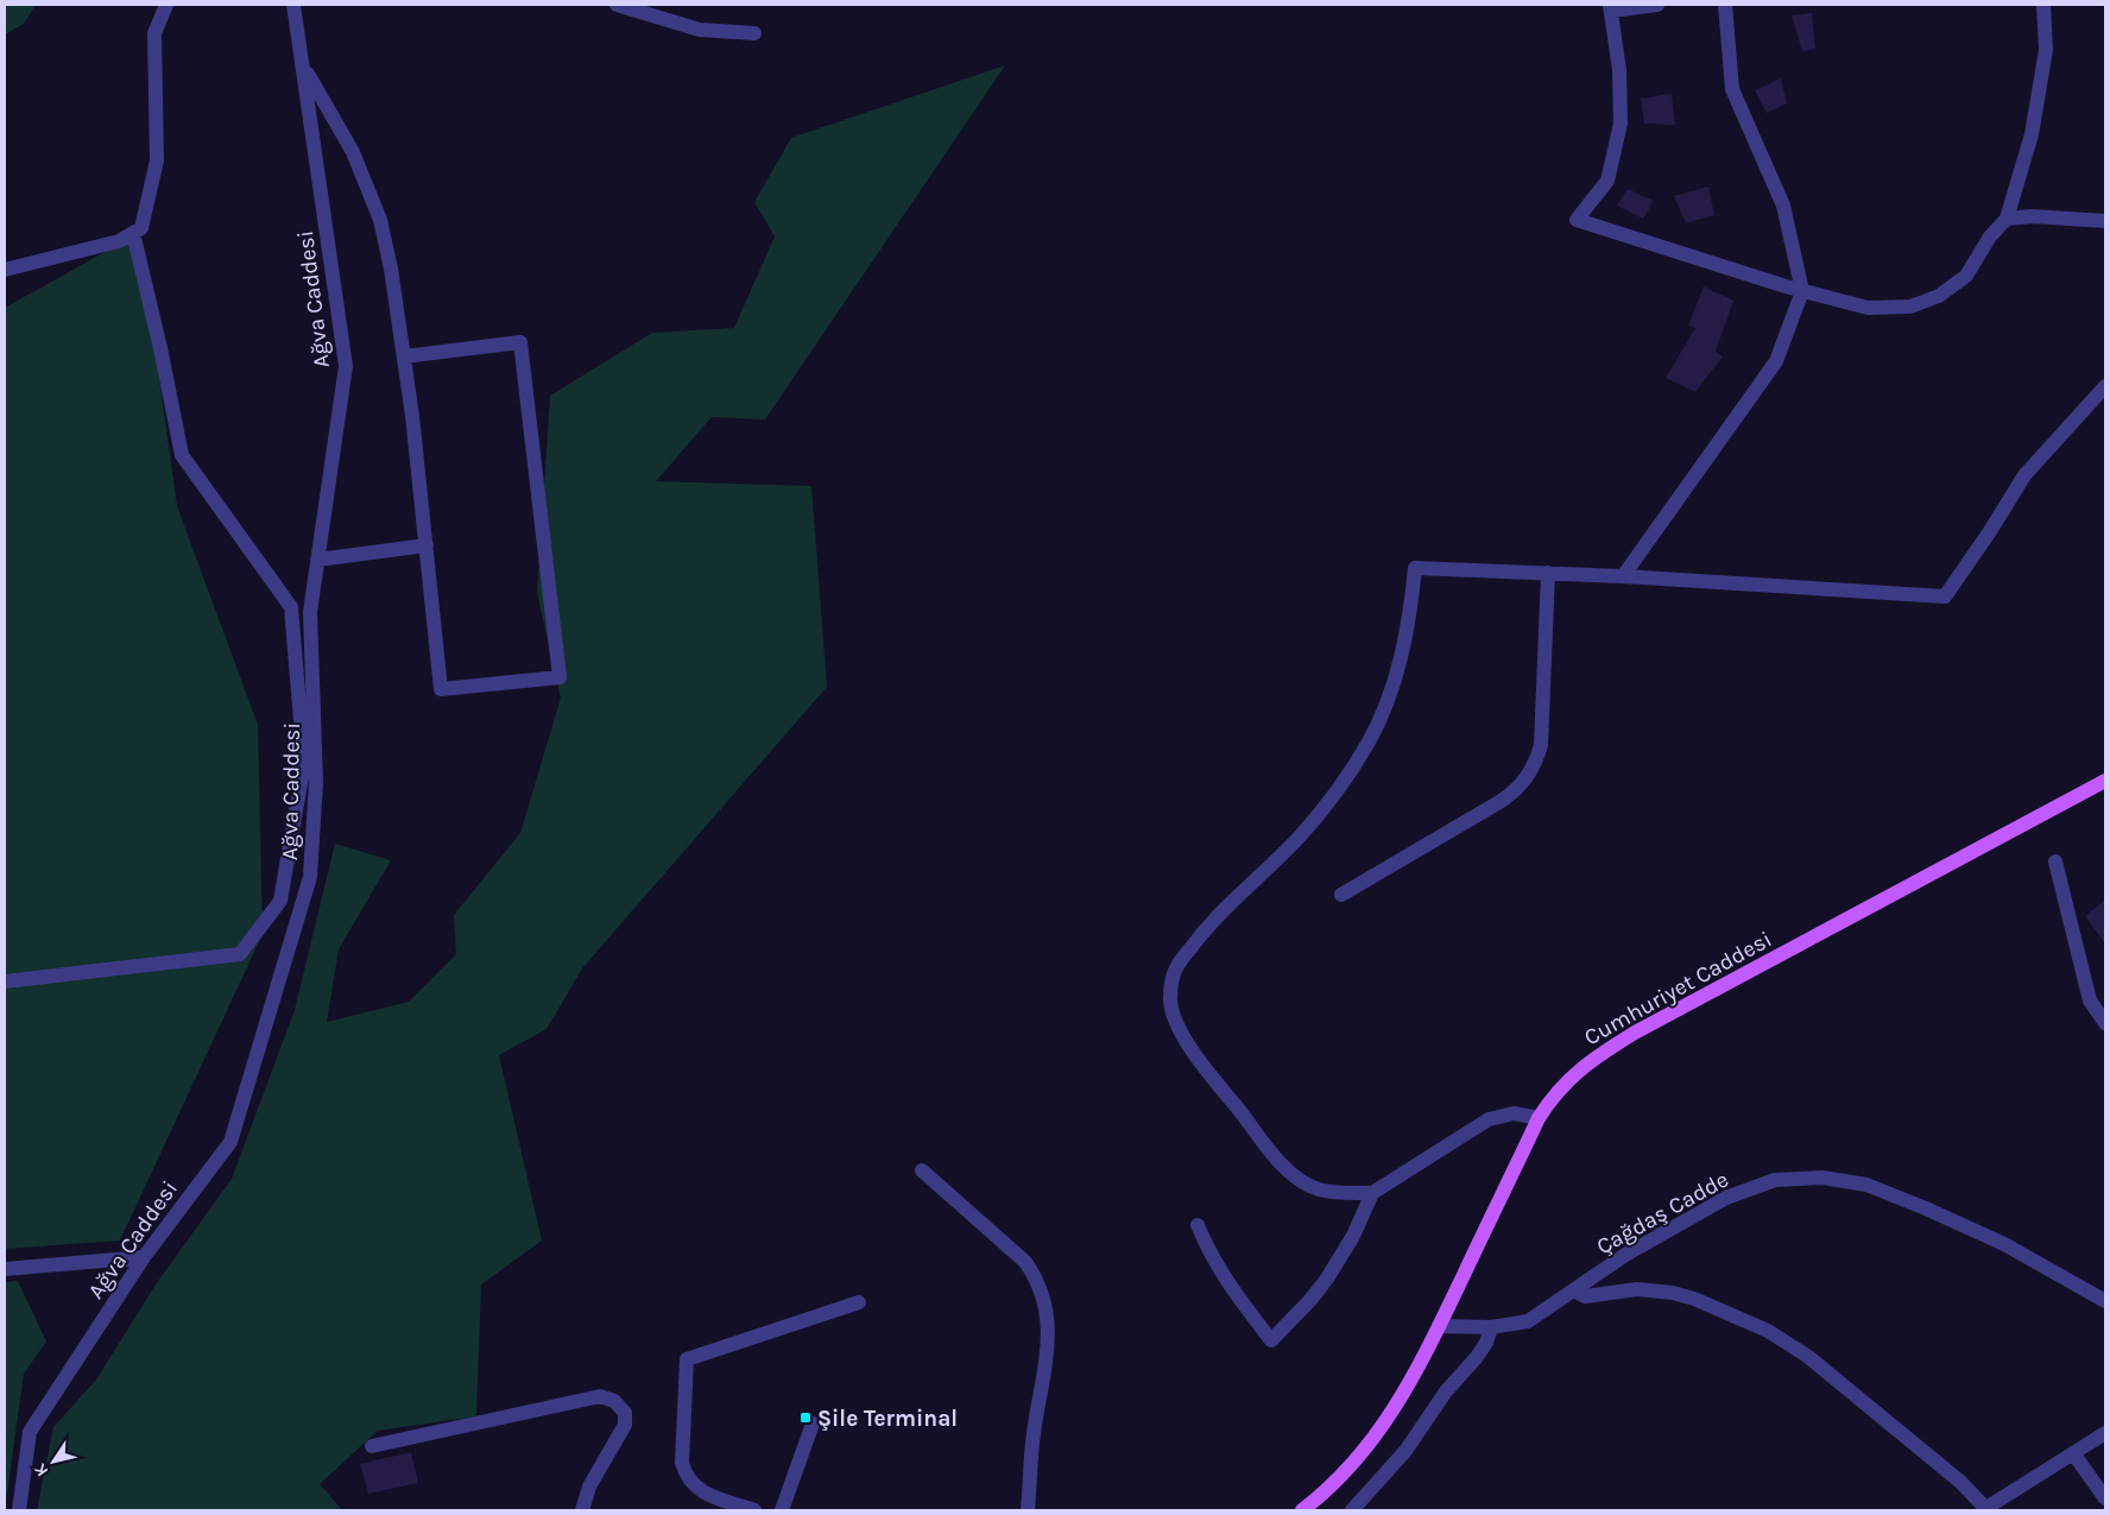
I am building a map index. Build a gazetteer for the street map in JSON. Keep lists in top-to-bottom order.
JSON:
{
  "streets": {
    "main road": ["Cumhuriyet Caddesi"],
    "street": ["Ağva Caddesi", "Çağdaş Cadde"]
  },
  "crossings": [
    ["Cumhuriyet Caddesi", "Çağdaş Cadde"]
  ],
  "places": {
    "transit": ["Şile Terminal"]
  },
  "north": "bottom left"
}
